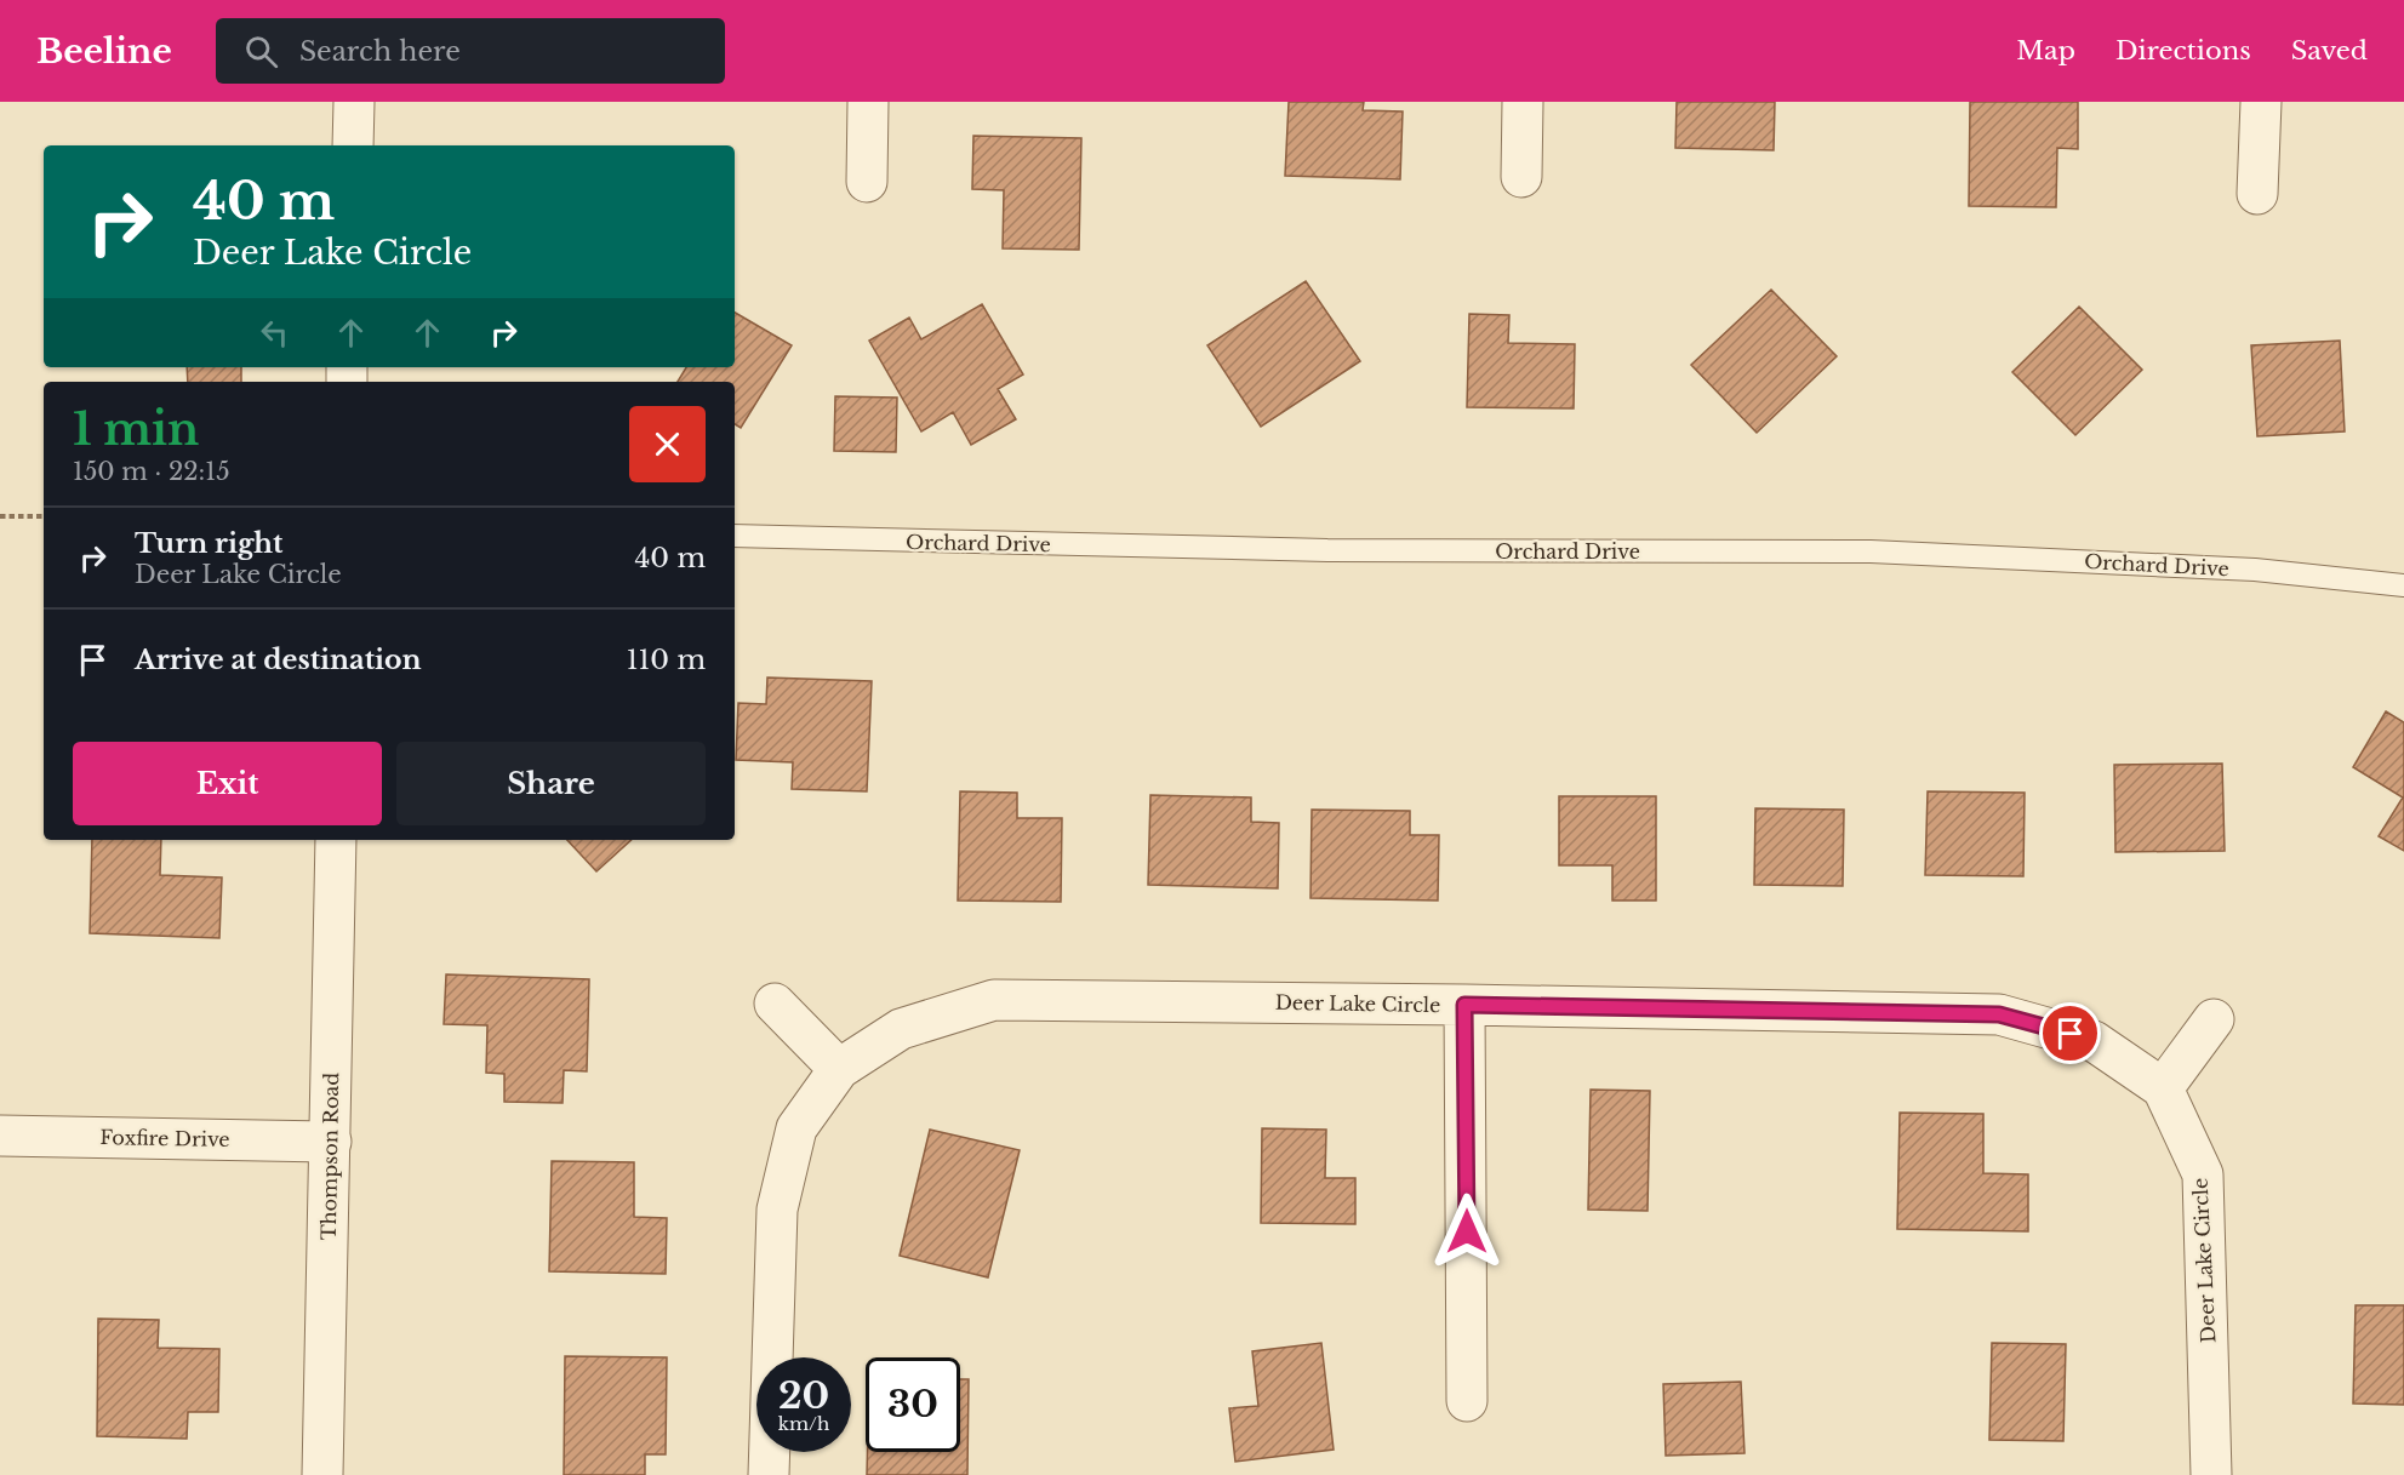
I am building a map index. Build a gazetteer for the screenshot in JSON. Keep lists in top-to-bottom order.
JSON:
{
  "streets": {
    "street": ["Deer Lake Circle", "Foxfire Drive", "Thompson Road"],
    "lane": ["Orchard Drive"]
  },
  "crossings": [
    ["Foxfire Drive", "Thompson Road"]
  ],
  "page": {
    "header": "Beeline",
    "search": "Search here",
    "nav": ["Map", "Directions", "Saved"],
    "turn": ["40 m", "Deer Lake Circle"],
    "heading": ["1 min", "150 m · 22:15"],
    "list": [
      {
        "name": "Turn right",
        "note": "Deer Lake Circle",
        "value": "40 m"
      },
      {
        "name": "Arrive at destination",
        "value": "110 m"
      }
    ],
    "buttons": ["Exit", "Share"],
    "speed": "20 km/h",
    "limit": "30"
  }
}
